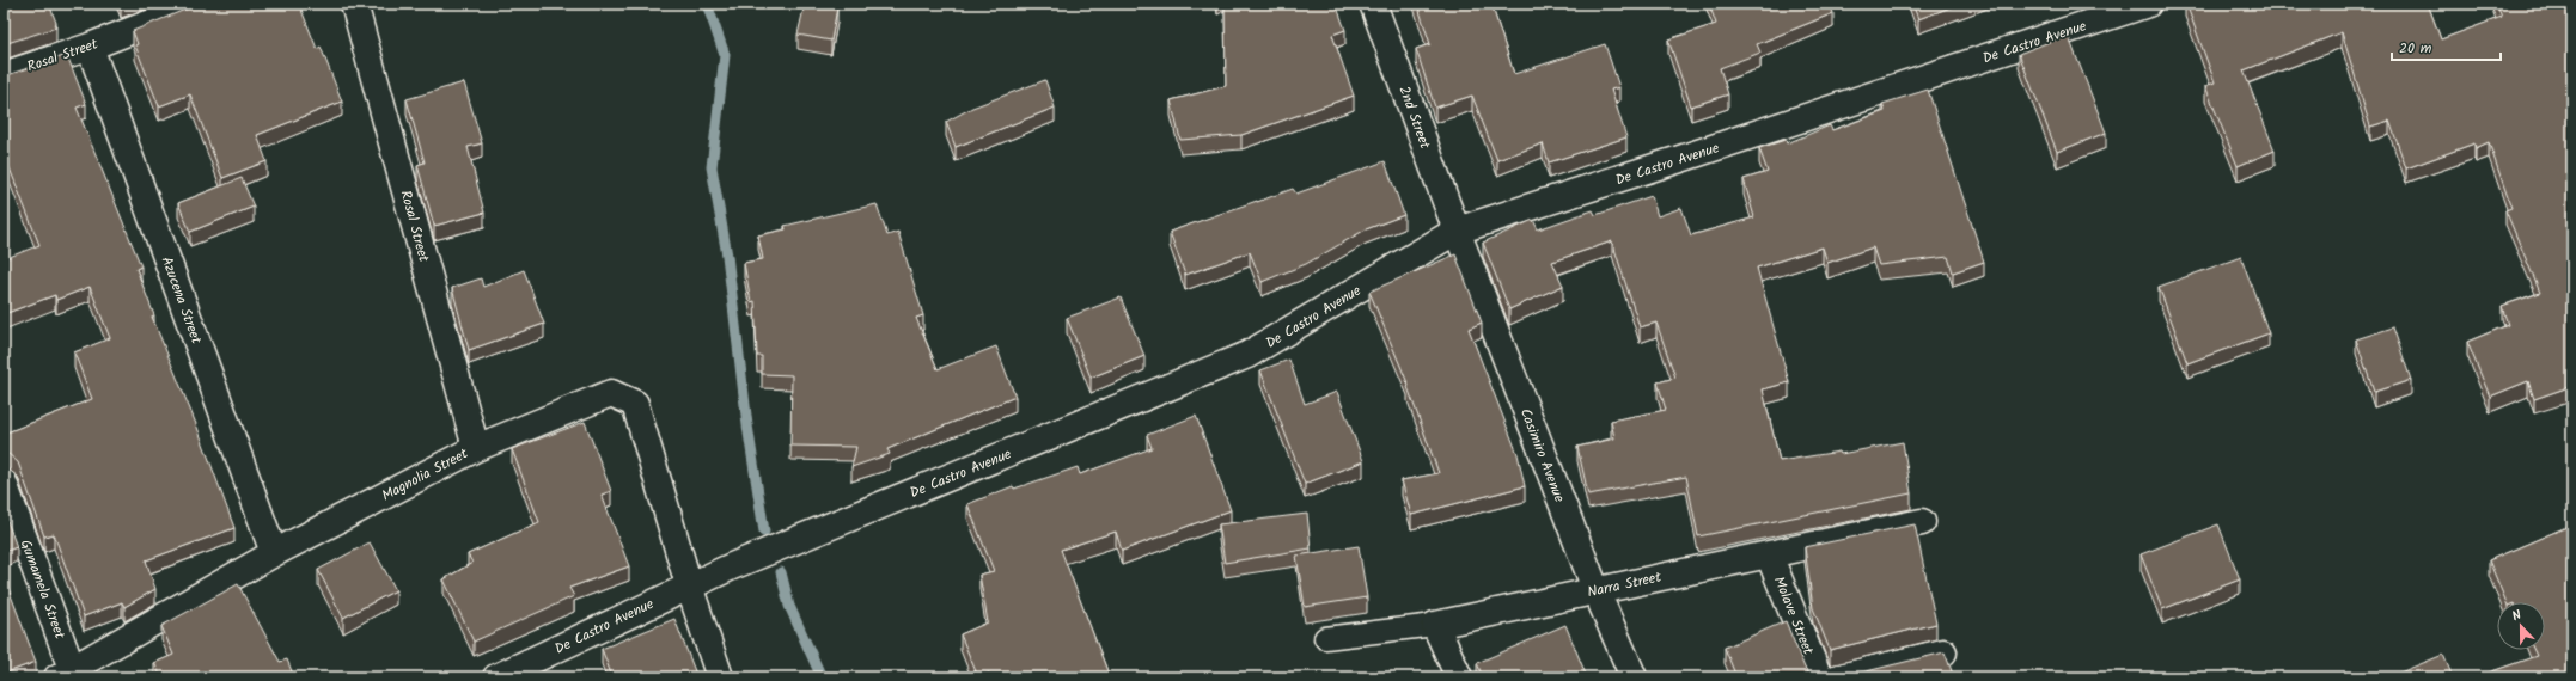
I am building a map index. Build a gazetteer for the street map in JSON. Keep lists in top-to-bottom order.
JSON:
{
  "streets": {
    "street": [
      "De Castro Avenue",
      "Rosal Street",
      "2nd Street",
      "Azucena Street",
      "Casimiro Avenue",
      "Magnolia Street",
      "Narra Street",
      "Gumamela Street",
      "Molave Street"
    ]
  },
  "crossings": [
    ["De Castro Avenue", "2nd Street"],
    ["De Castro Avenue", "Casimiro Avenue"],
    ["De Castro Avenue", "Magnolia Street"],
    ["Rosal Street", "Azucena Street"],
    ["Rosal Street", "Magnolia Street"],
    ["2nd Street", "Casimiro Avenue"],
    ["Azucena Street", "Magnolia Street"],
    ["Casimiro Avenue", "Narra Street"],
    ["Magnolia Street", "Gumamela Street"],
    ["Narra Street", "Molave Street"]
  ],
  "scale_bar": "20 m",
  "north": "top"
}
